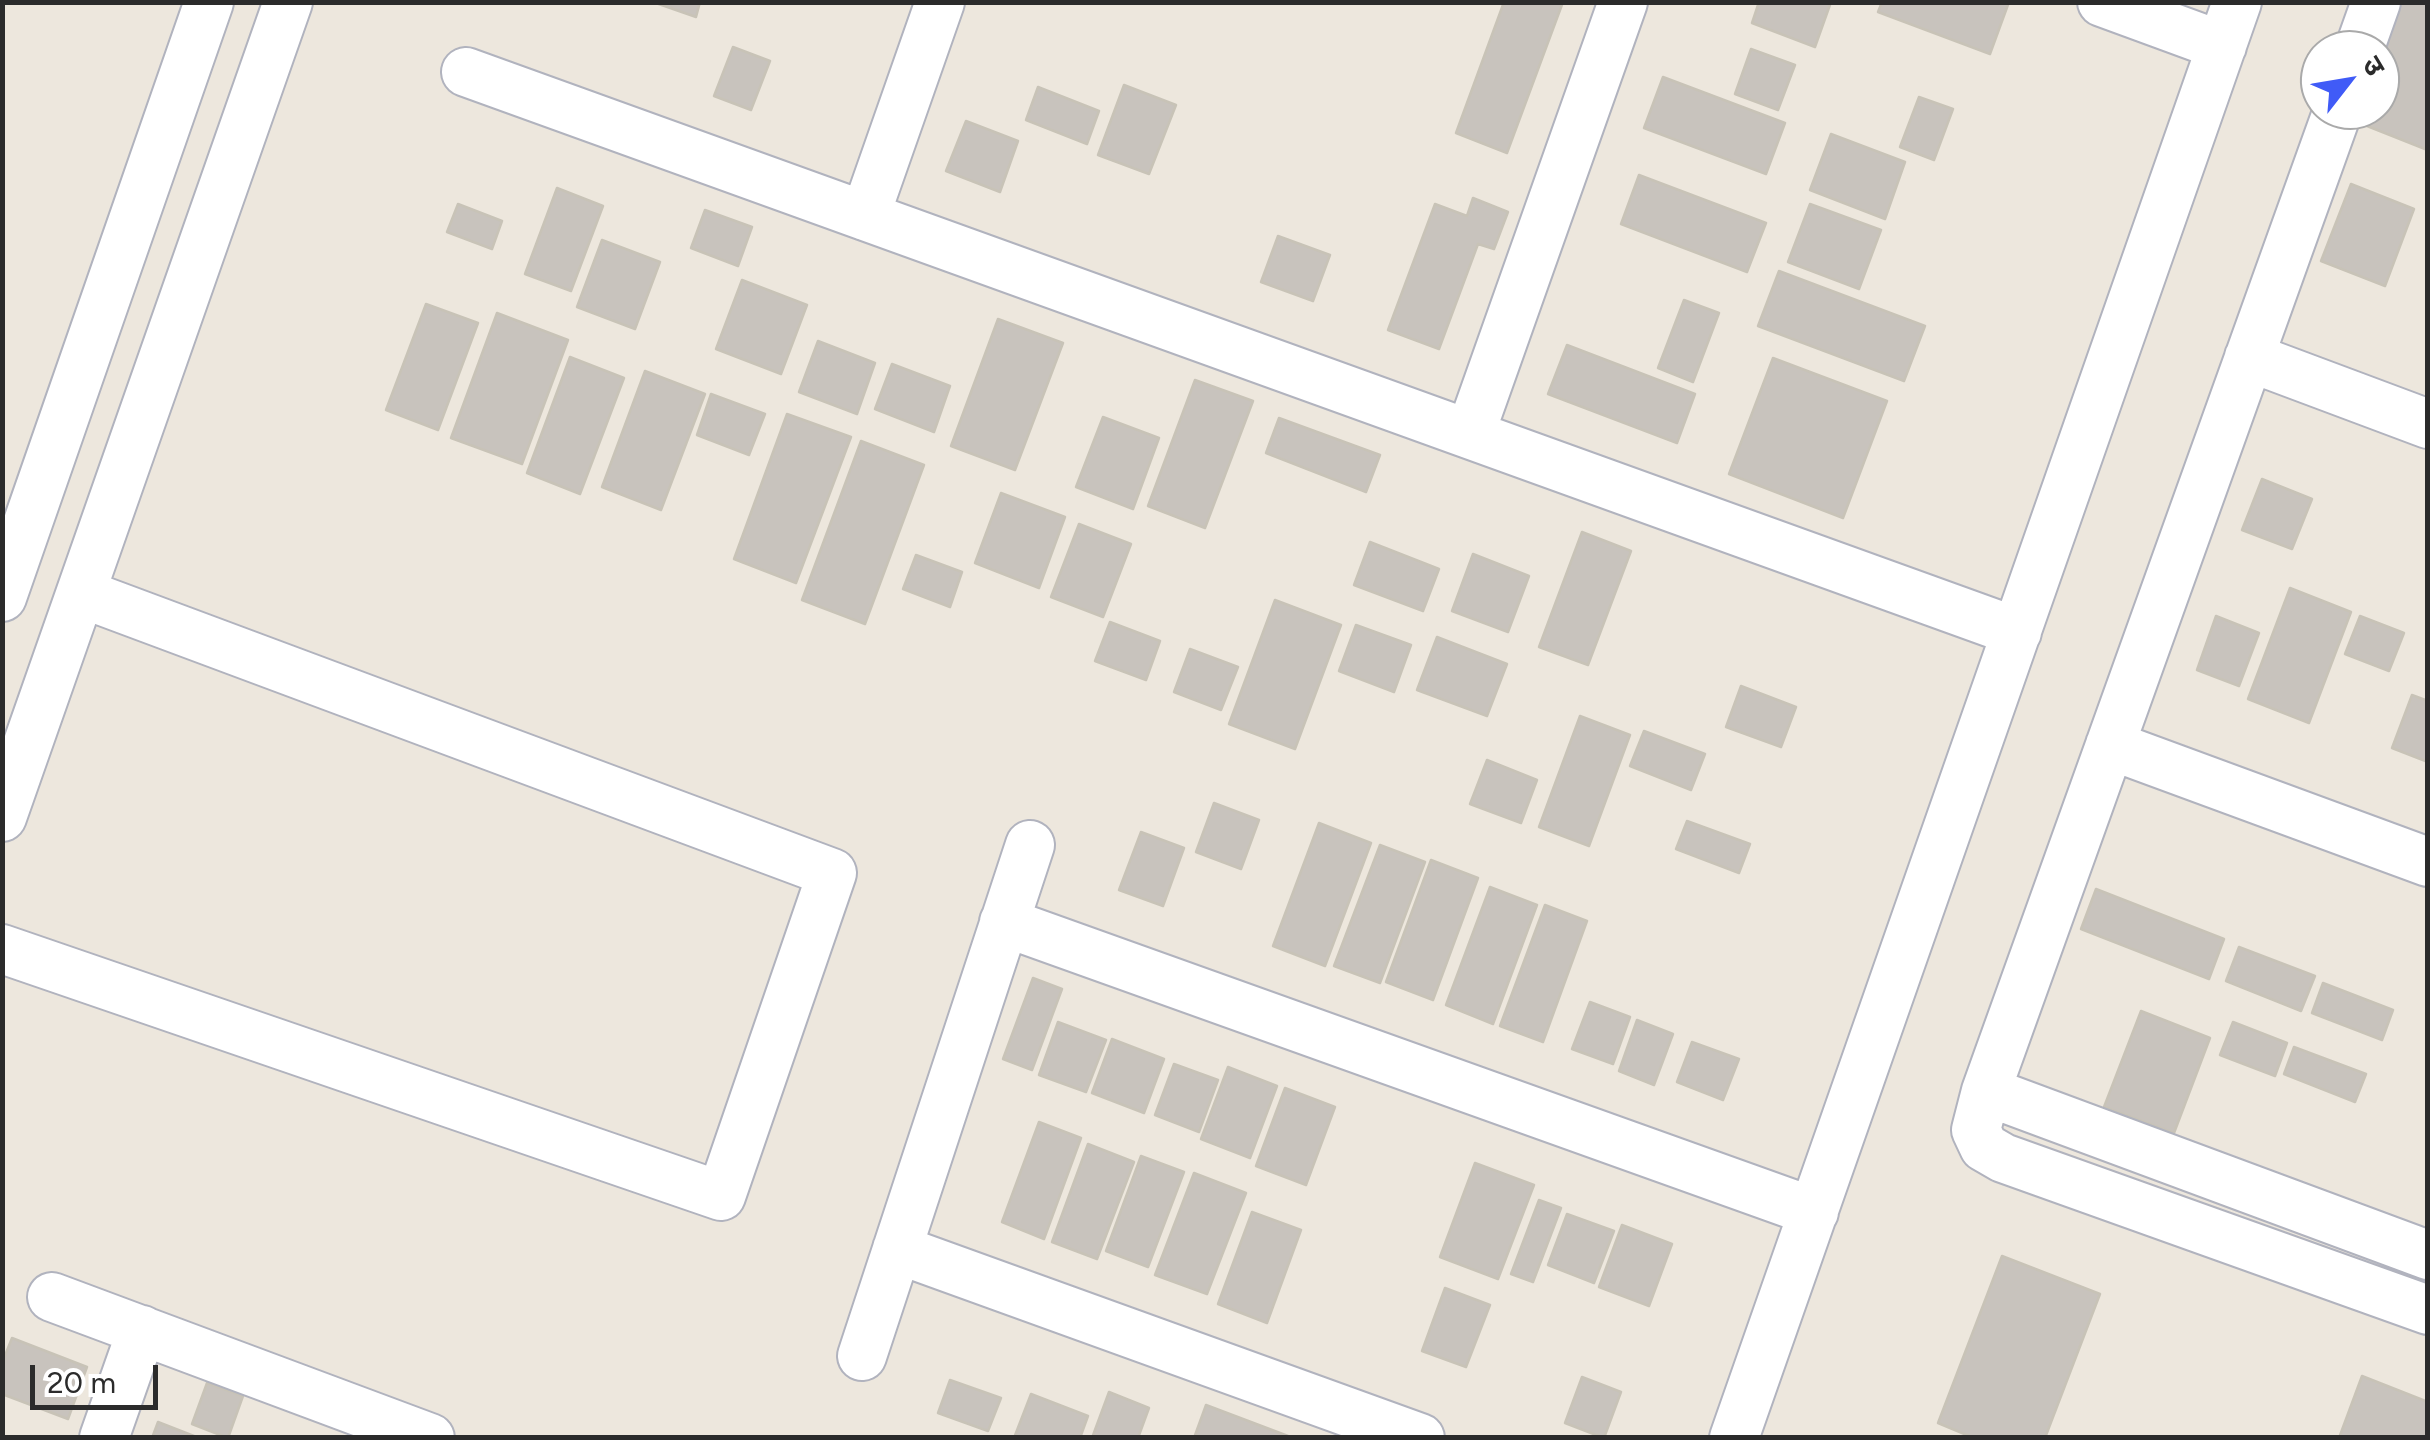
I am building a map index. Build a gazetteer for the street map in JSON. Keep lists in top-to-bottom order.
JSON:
{
  "scale_bar": "20 m",
  "north": "top right"
}
